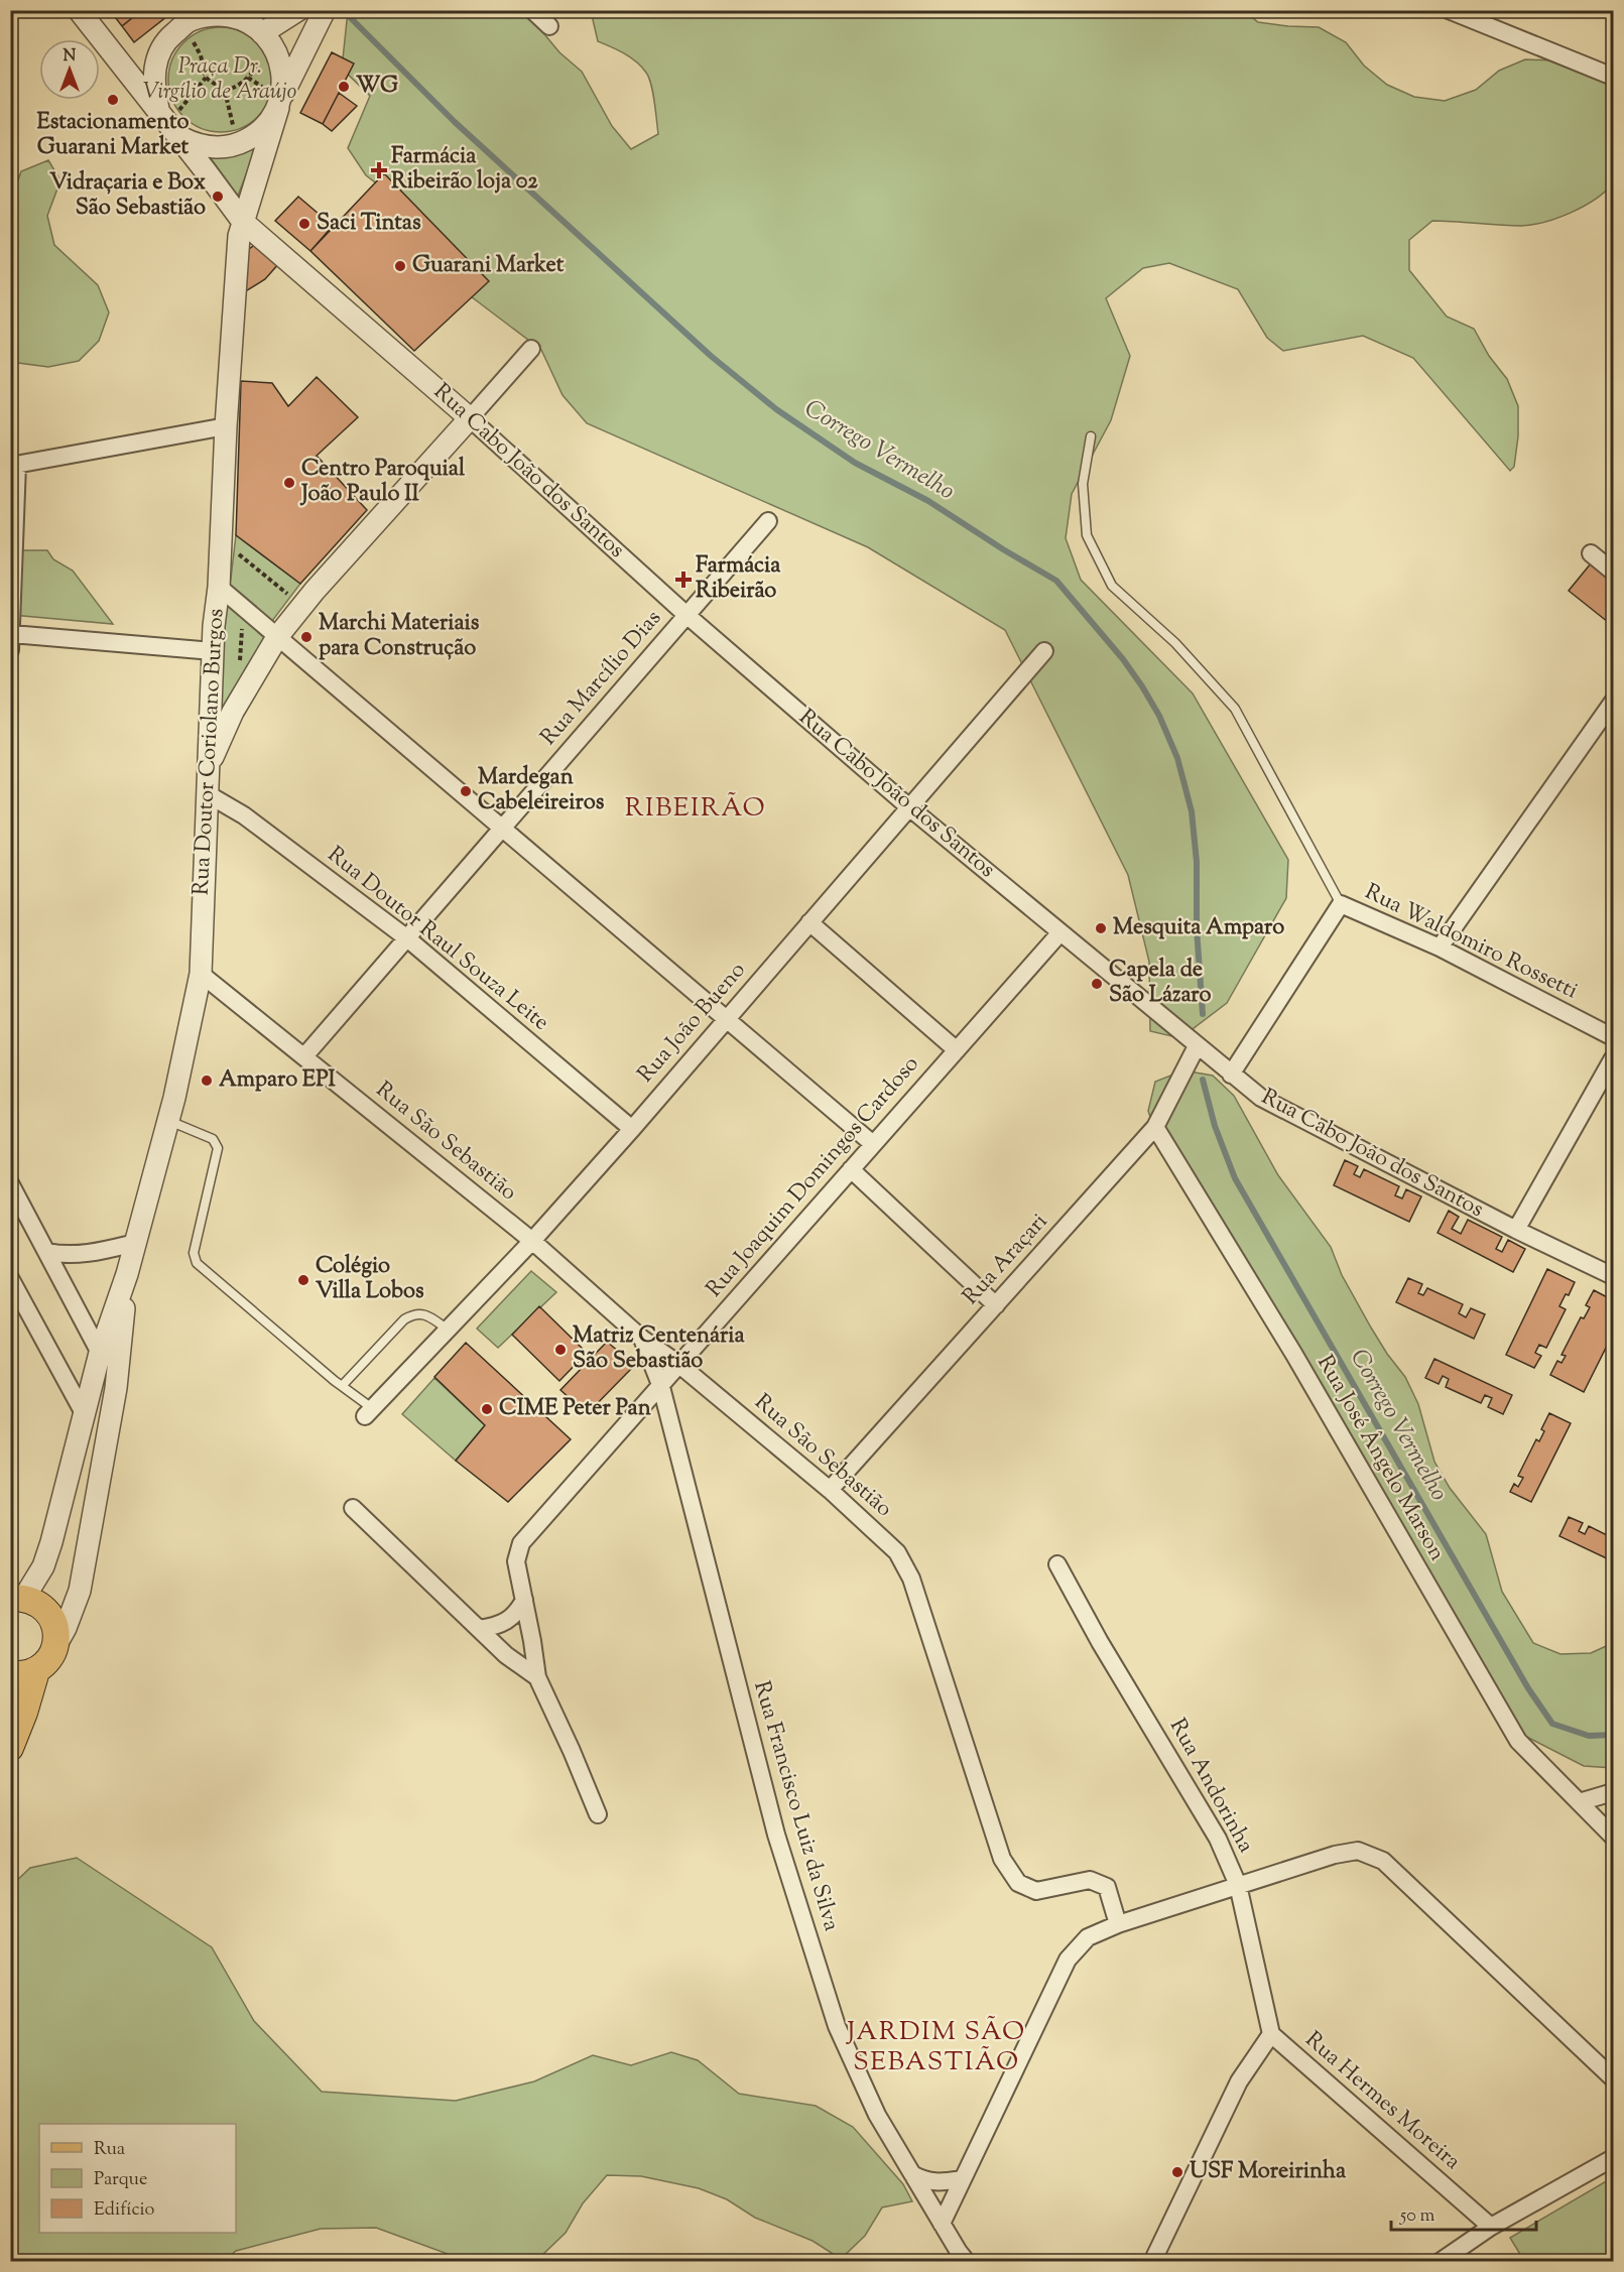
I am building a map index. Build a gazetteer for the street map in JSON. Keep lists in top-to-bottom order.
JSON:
{
  "streets": {
    "street": [
      "Rua Cabo João dos Santos",
      "Rua Marcílio Dias",
      "Rua Doutor Coriolano Burgos",
      "Rua Doutor Raul Souza Leite",
      "Rua Waldomiro Rossetti",
      "Rua João Bueno",
      "Rua São Sebastião",
      "Rua Joaquim Domingos Cardoso",
      "Rua Araçari",
      "Rua José Ângelo Marson",
      "Rua Andorinha",
      "Rua Francisco Luiz da Silva",
      "Rua Hermes Moreira"
    ]
  },
  "crossings": [
    ["Rua Cabo João dos Santos", "Rua Marcílio Dias"],
    ["Rua Cabo João dos Santos", "Rua Doutor Coriolano Burgos"],
    ["Rua Cabo João dos Santos", "Rua João Bueno"],
    ["Rua Cabo João dos Santos", "Rua Joaquim Domingos Cardoso"],
    ["Rua Cabo João dos Santos", "Rua Araçari"],
    ["Rua Marcílio Dias", "Rua Doutor Raul Souza Leite"],
    ["Rua Marcílio Dias", "Rua São Sebastião"],
    ["Rua Doutor Coriolano Burgos", "Rua Doutor Raul Souza Leite"],
    ["Rua Doutor Coriolano Burgos", "Rua São Sebastião"],
    ["Rua Doutor Raul Souza Leite", "Rua João Bueno"],
    ["Rua João Bueno", "Rua São Sebastião"],
    ["Rua São Sebastião", "Rua Joaquim Domingos Cardoso"],
    ["Rua São Sebastião", "Rua Araçari"],
    ["Rua São Sebastião", "Rua Francisco Luiz da Silva"],
    ["Rua Joaquim Domingos Cardoso", "Rua Francisco Luiz da Silva"],
    ["Rua Araçari", "Rua José Ângelo Marson"],
    ["Rua Andorinha", "Rua Hermes Moreira"]
  ],
  "districts": ["RIBEIRÃO", "JARDIM SÃO SEBASTIÃO"],
  "water": ["Corrego Vermelho"],
  "parks": ["Praça Dr. Virgílio de Araújo"],
  "places": {
    "other": [
      "WG",
      "Estacionamento Guarani Market",
      "Vidraçaria e Box São Sebastião",
      "Saci Tintas",
      "Guarani Market",
      "Centro Paroquial João Paulo II",
      "Marchi Materiais para Construção",
      "Mardegan Cabeleireiros",
      "Mesquita Amparo",
      "Capela de São Lázaro",
      "Amparo EPI",
      "Colégio Villa Lobos",
      "Matriz Centenária São Sebastião",
      "CIME Peter Pan",
      "USF Moreirinha"
    ],
    "health": ["Farmácia Ribeirão loja 02", "Farmácia Ribeirão"]
  },
  "legend": ["Rua", "Parque", "Edifício"],
  "scale_bar": "50 m",
  "north": "top"
}
